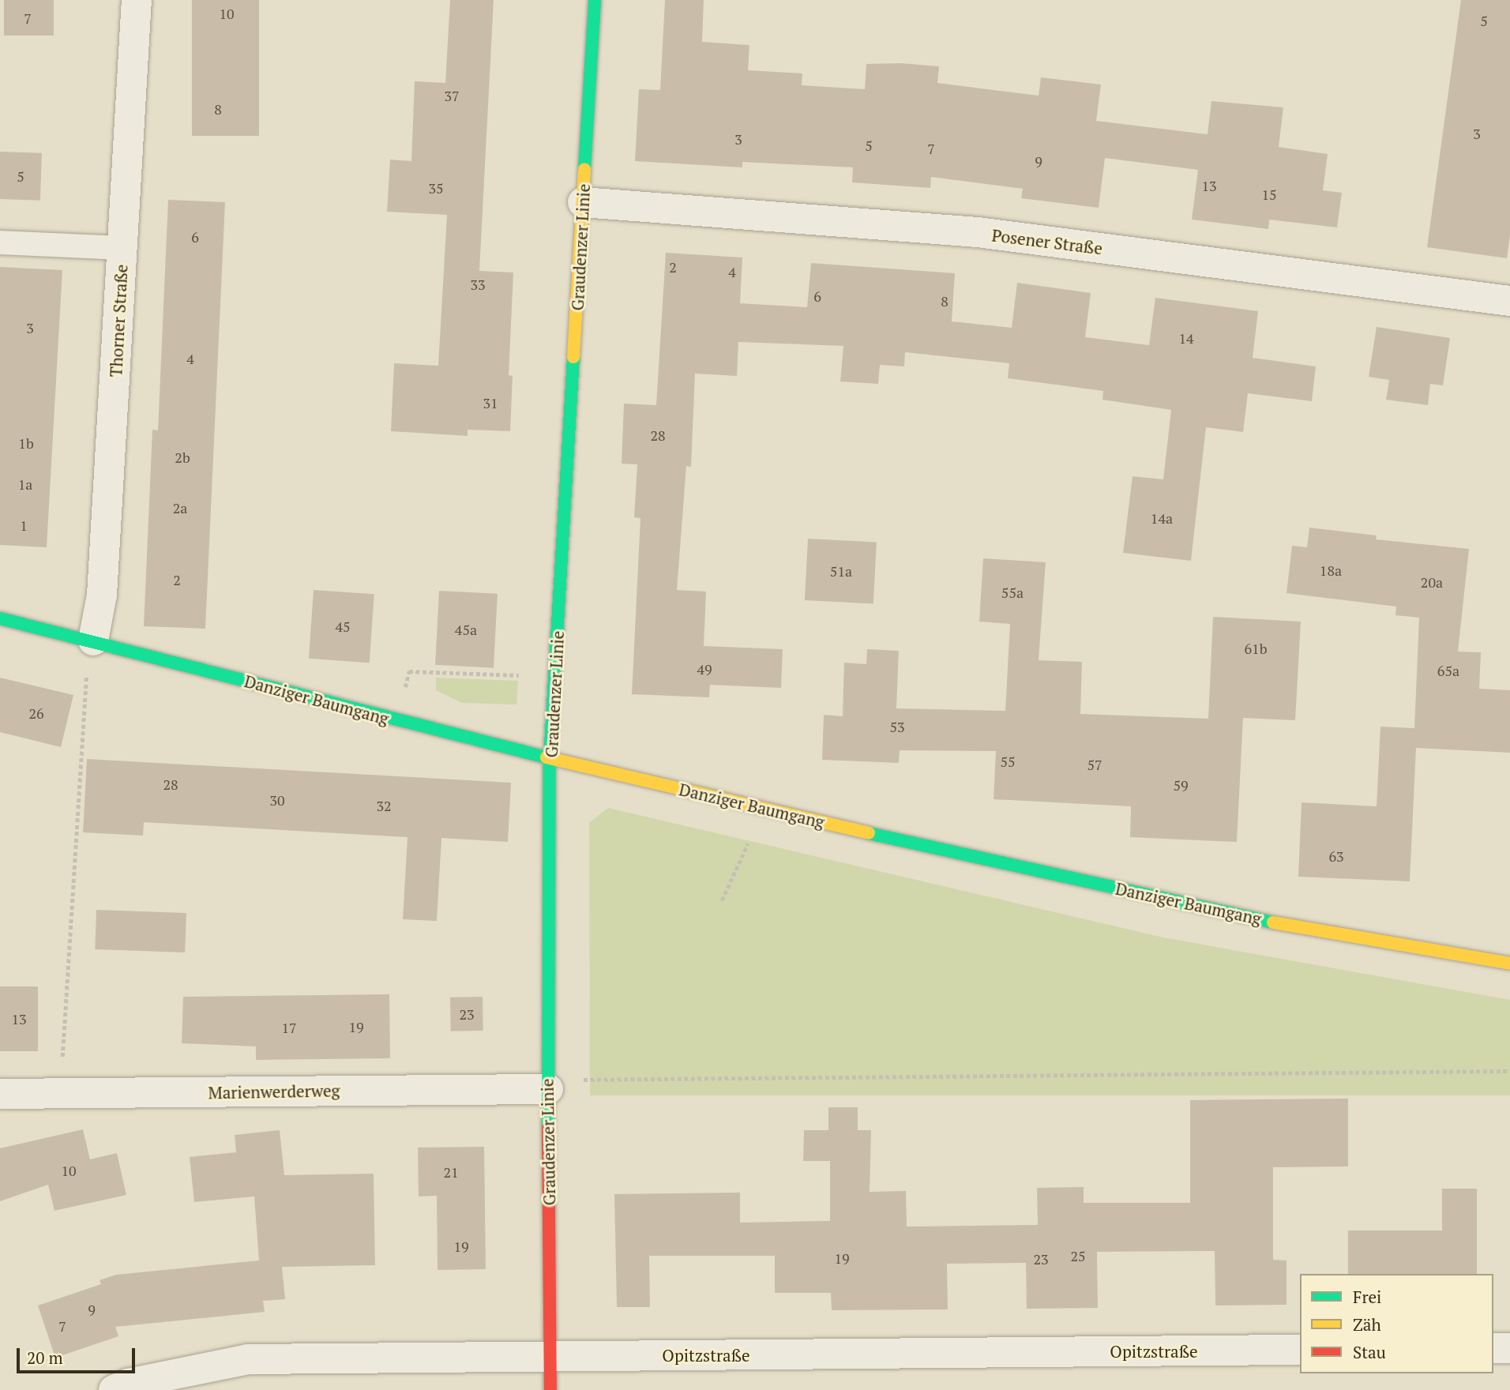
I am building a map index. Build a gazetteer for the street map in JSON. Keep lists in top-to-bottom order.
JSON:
{
  "streets": {
    "street": [
      "Posener Straße",
      "Graudenzer Linie",
      "Thorner Straße",
      "Danziger Baumgang",
      "Marienwerderweg",
      "Opitzstraße"
    ]
  },
  "crossings": [
    ["Posener Straße", "Graudenzer Linie"],
    ["Graudenzer Linie", "Danziger Baumgang"],
    ["Graudenzer Linie", "Marienwerderweg"],
    ["Graudenzer Linie", "Opitzstraße"],
    ["Thorner Straße", "Danziger Baumgang"]
  ],
  "house_numbers": [
    "10",
    "7",
    "5",
    "37",
    "8",
    "3",
    "3",
    "5",
    "7",
    "9",
    "5",
    "13",
    "35",
    "15",
    "6",
    "2",
    "4",
    "33",
    "6",
    "8",
    "3",
    "14",
    "4",
    "31",
    "28",
    "1b",
    "2b",
    "1a",
    "2a",
    "14a",
    "1",
    "18a",
    "51a",
    "2",
    "20a",
    "55a",
    "45",
    "45a",
    "61b",
    "49",
    "65a",
    "26",
    "53",
    "55",
    "57",
    "28",
    "59",
    "30",
    "32",
    "63",
    "23",
    "13",
    "19",
    "17",
    "10",
    "21",
    "19",
    "25",
    "19",
    "23",
    "9",
    "7"
  ],
  "legend": ["Frei", "Zäh", "Stau"],
  "scale_bar": "20 m"
}
